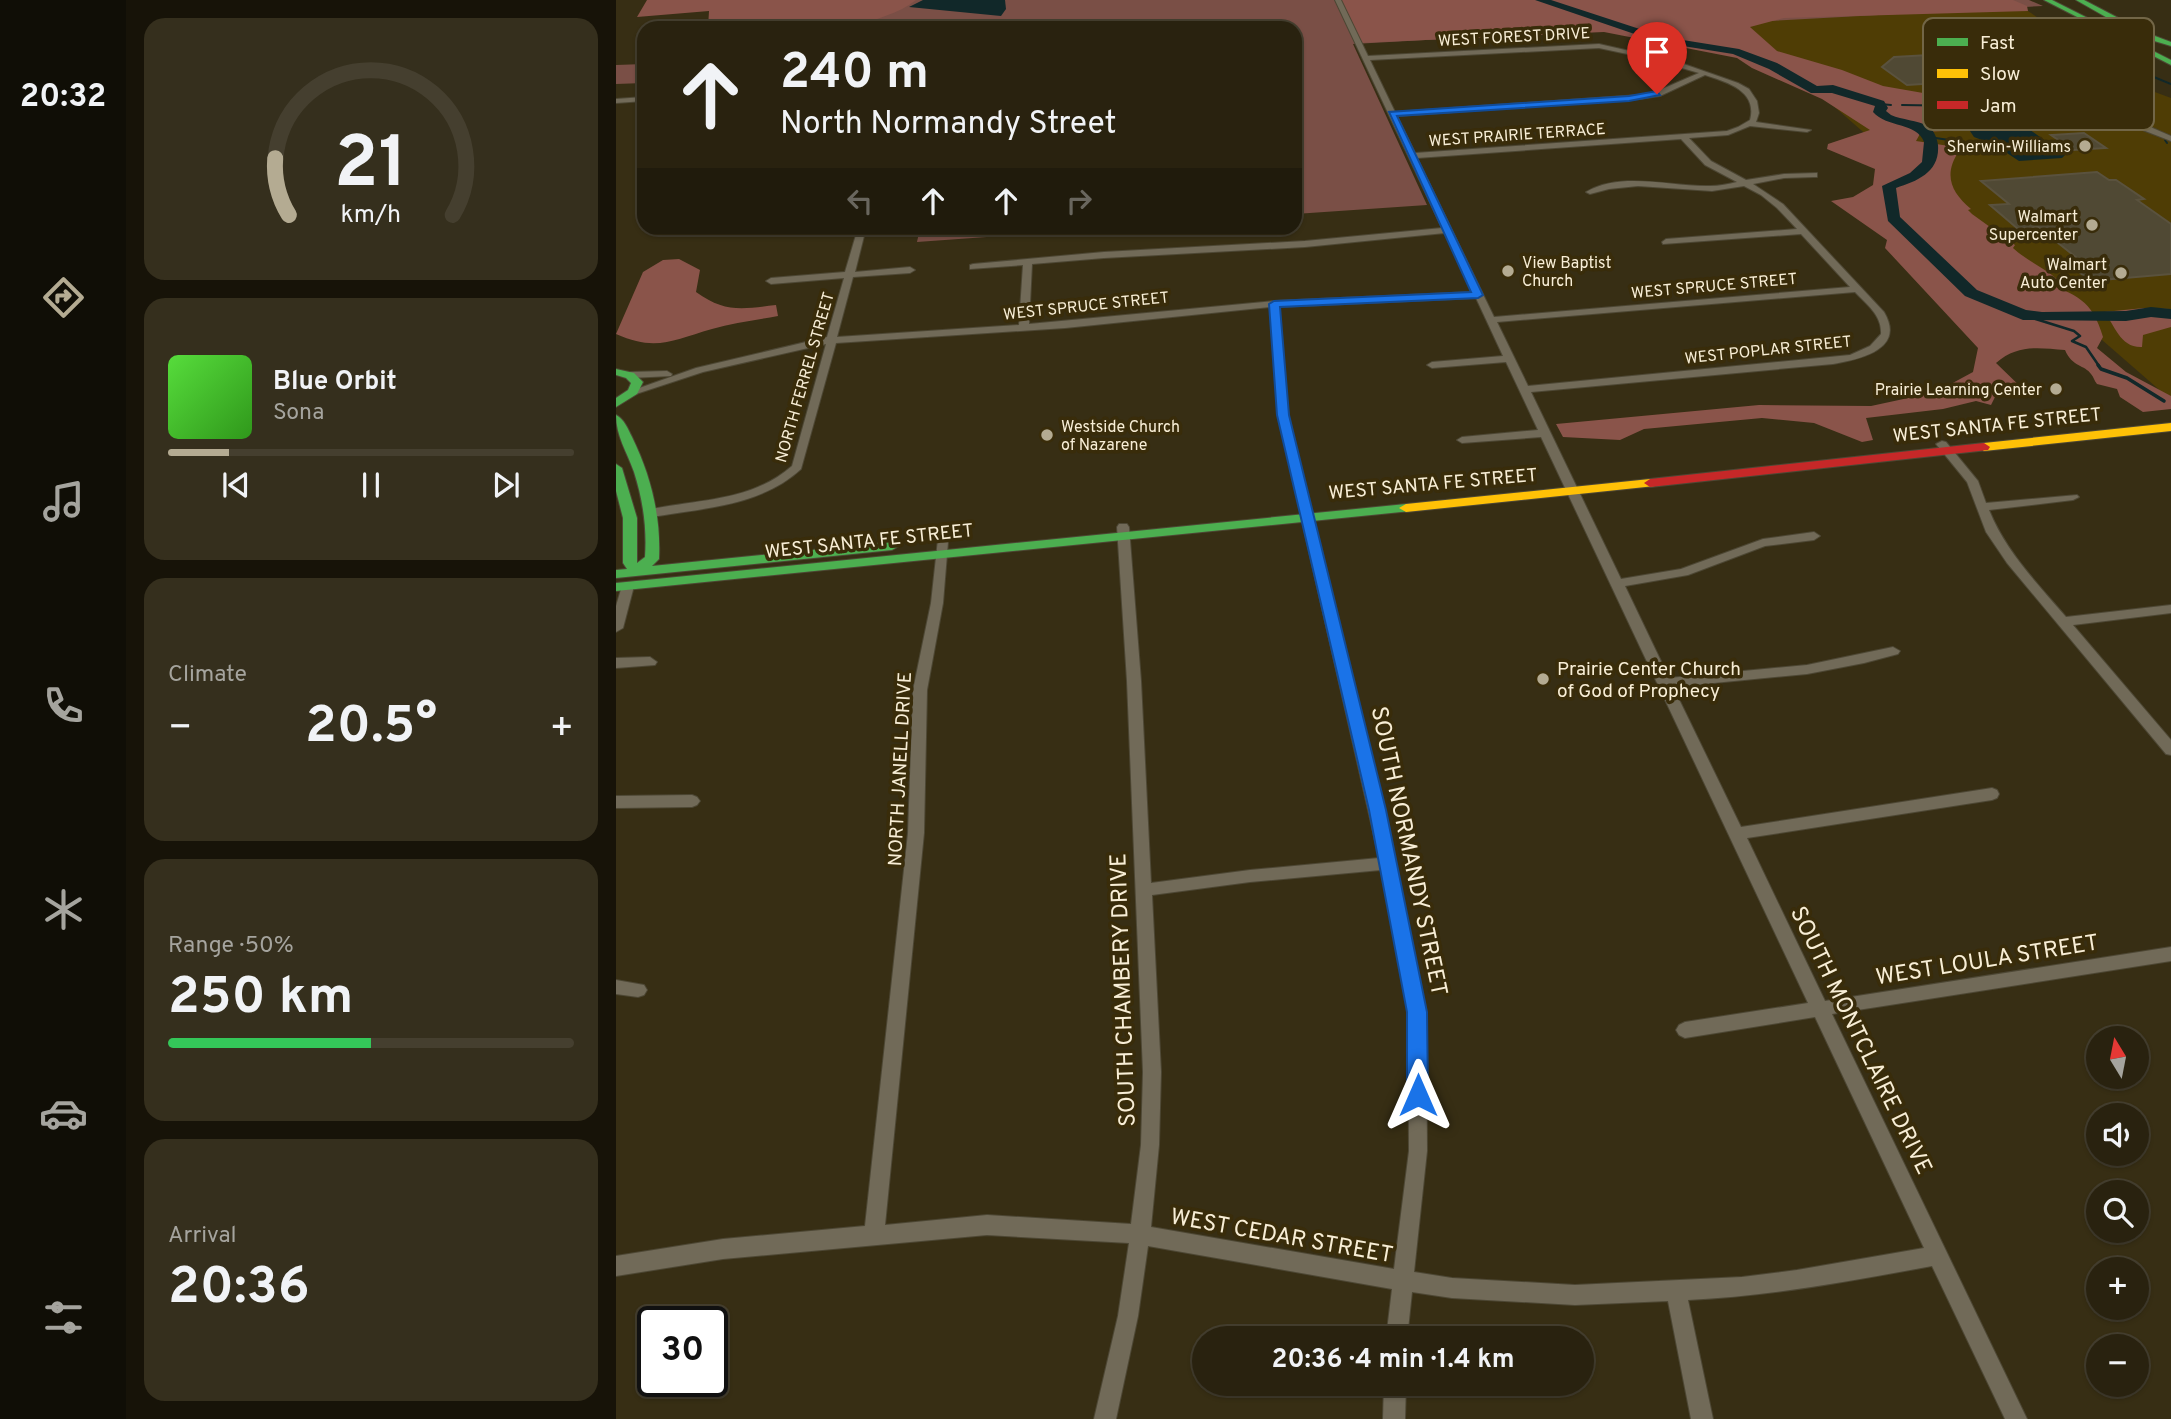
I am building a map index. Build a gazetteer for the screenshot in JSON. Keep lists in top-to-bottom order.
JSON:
{
  "streets": {
    "main road": ["WEST SANTA FE STREET"],
    "street": [
      "WEST FOREST DRIVE",
      "WEST PRAIRIE TERRACE",
      "WEST SPRUCE STREET",
      "WEST POPLAR STREET",
      "NORTH FERREL STREET",
      "NORTH JANELL DRIVE",
      "SOUTH NORMANDY STREET",
      "WEST LOULA STREET",
      "SOUTH CHAMBERY DRIVE",
      "SOUTH MONTCLAIRE DRIVE",
      "WEST CEDAR STREET"
    ]
  },
  "crossings": [
    ["WEST FOREST DRIVE", "SOUTH MONTCLAIRE DRIVE"],
    ["WEST PRAIRIE TERRACE", "WEST POPLAR STREET"],
    ["WEST PRAIRIE TERRACE", "SOUTH MONTCLAIRE DRIVE"],
    ["WEST SPRUCE STREET", "WEST POPLAR STREET"],
    ["WEST SPRUCE STREET", "NORTH FERREL STREET"],
    ["WEST SPRUCE STREET", "SOUTH NORMANDY STREET"],
    ["WEST SPRUCE STREET", "SOUTH MONTCLAIRE DRIVE"],
    ["WEST POPLAR STREET", "SOUTH MONTCLAIRE DRIVE"],
    ["WEST SANTA FE STREET", "NORTH JANELL DRIVE"],
    ["WEST SANTA FE STREET", "SOUTH NORMANDY STREET"],
    ["WEST SANTA FE STREET", "SOUTH CHAMBERY DRIVE"],
    ["WEST SANTA FE STREET", "SOUTH MONTCLAIRE DRIVE"],
    ["NORTH JANELL DRIVE", "WEST CEDAR STREET"],
    ["SOUTH NORMANDY STREET", "WEST CEDAR STREET"],
    ["WEST LOULA STREET", "SOUTH MONTCLAIRE DRIVE"],
    ["SOUTH CHAMBERY DRIVE", "WEST CEDAR STREET"],
    ["SOUTH MONTCLAIRE DRIVE", "WEST CEDAR STREET"]
  ],
  "places": [
    "Sherwin-Williams",
    "Walmart Supercenter",
    "View Baptist Church",
    "Walmart Auto Center",
    "Prairie Learning Center",
    "Westside Church of Nazarene",
    "Prairie Center Church of God of Prophecy"
  ],
  "legend": ["Fast", "Slow", "Jam"],
  "north": "top",
  "page": {
    "tabs": "20:32",
    "turn": ["240 m", "North Normandy Street"],
    "song": ["Blue Orbit", "Sona"],
    "tile": [
      "Climate",
      ["Range · 50%", "250 km"],
      ["Arrival", "20:36"]
    ],
    "heat": ["−", "20.5°", "+"],
    "map_buttons": ["+", "−"],
    "limit": "30",
    "trip": "20:36 · 4 min · 1.4 km",
    "gauge": ["21", "km/h"]
  }
}
